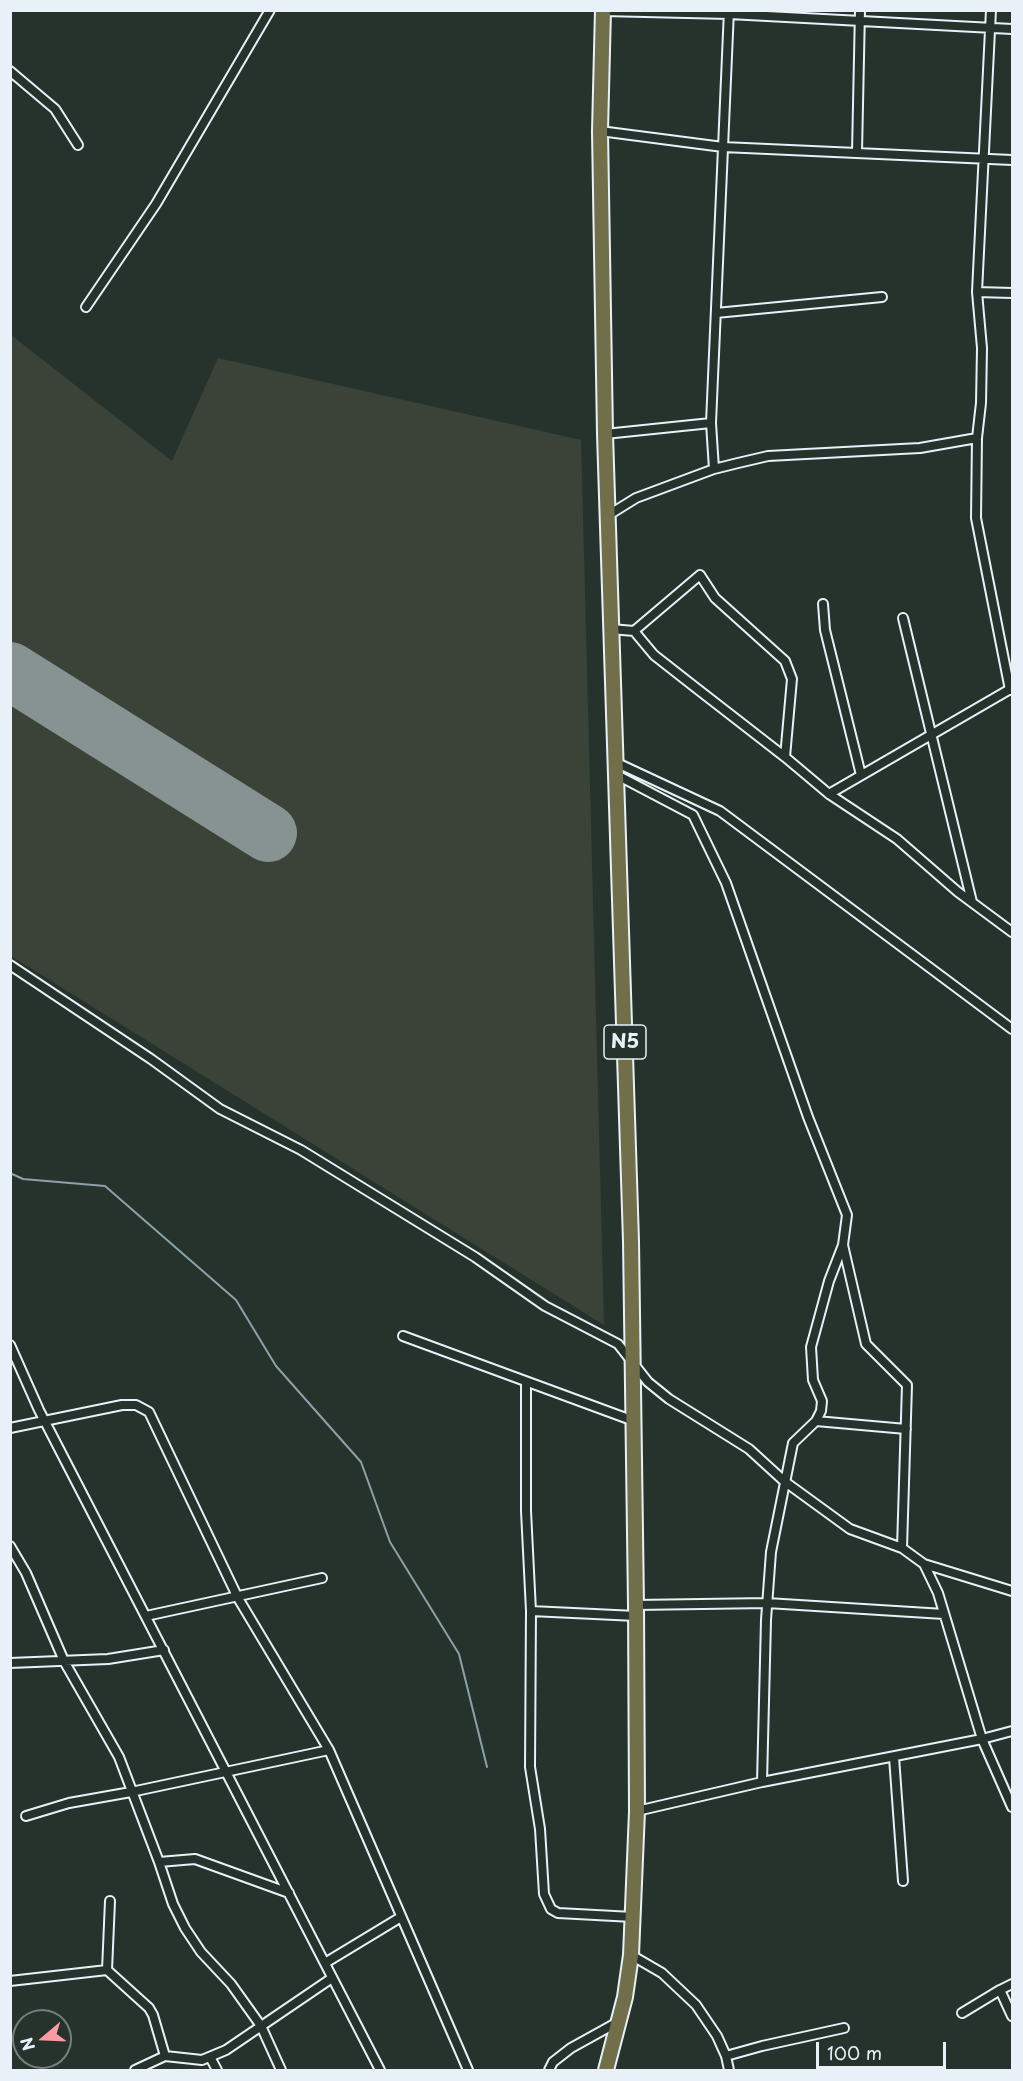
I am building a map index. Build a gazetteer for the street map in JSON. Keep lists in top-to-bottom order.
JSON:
{
  "streets": {
    "highway": ["N5"]
  },
  "scale_bar": "100 m",
  "north": "left"
}
